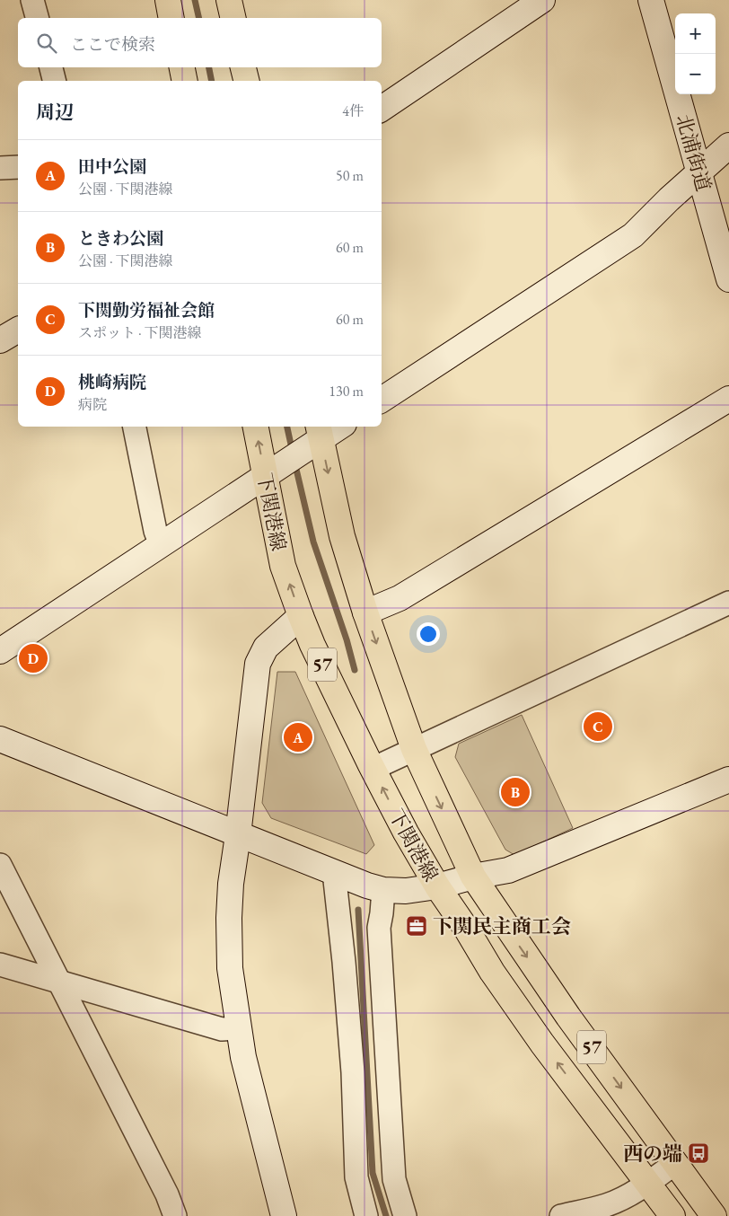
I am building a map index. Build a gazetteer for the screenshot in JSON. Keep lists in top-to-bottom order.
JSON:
{
  "streets": {
    "main road": ["下関港線", "57"],
    "street": ["北浦街道"]
  },
  "places": {
    "office": ["下関民主商工会"],
    "bus stop": ["西の端"]
  },
  "page": {
    "map_buttons": ["+", "−"],
    "search": "ここで検索",
    "heading": ["周辺", "4件"],
    "list": [
      {
        "mark": "A",
        "name": "田中公園",
        "note": "公園 · 下関港線",
        "value": "50 m"
      },
      {
        "mark": "B",
        "name": "ときわ公園",
        "note": "公園 · 下関港線",
        "value": "60 m"
      },
      {
        "mark": "C",
        "name": "下関勤労福祉会館",
        "note": "スポット · 下関港線",
        "value": "60 m"
      },
      {
        "mark": "D",
        "name": "桃崎病院",
        "note": "病院",
        "value": "130 m"
      }
    ],
    "pins": [
      "D",
      "C",
      "A",
      "B"
    ]
  }
}
